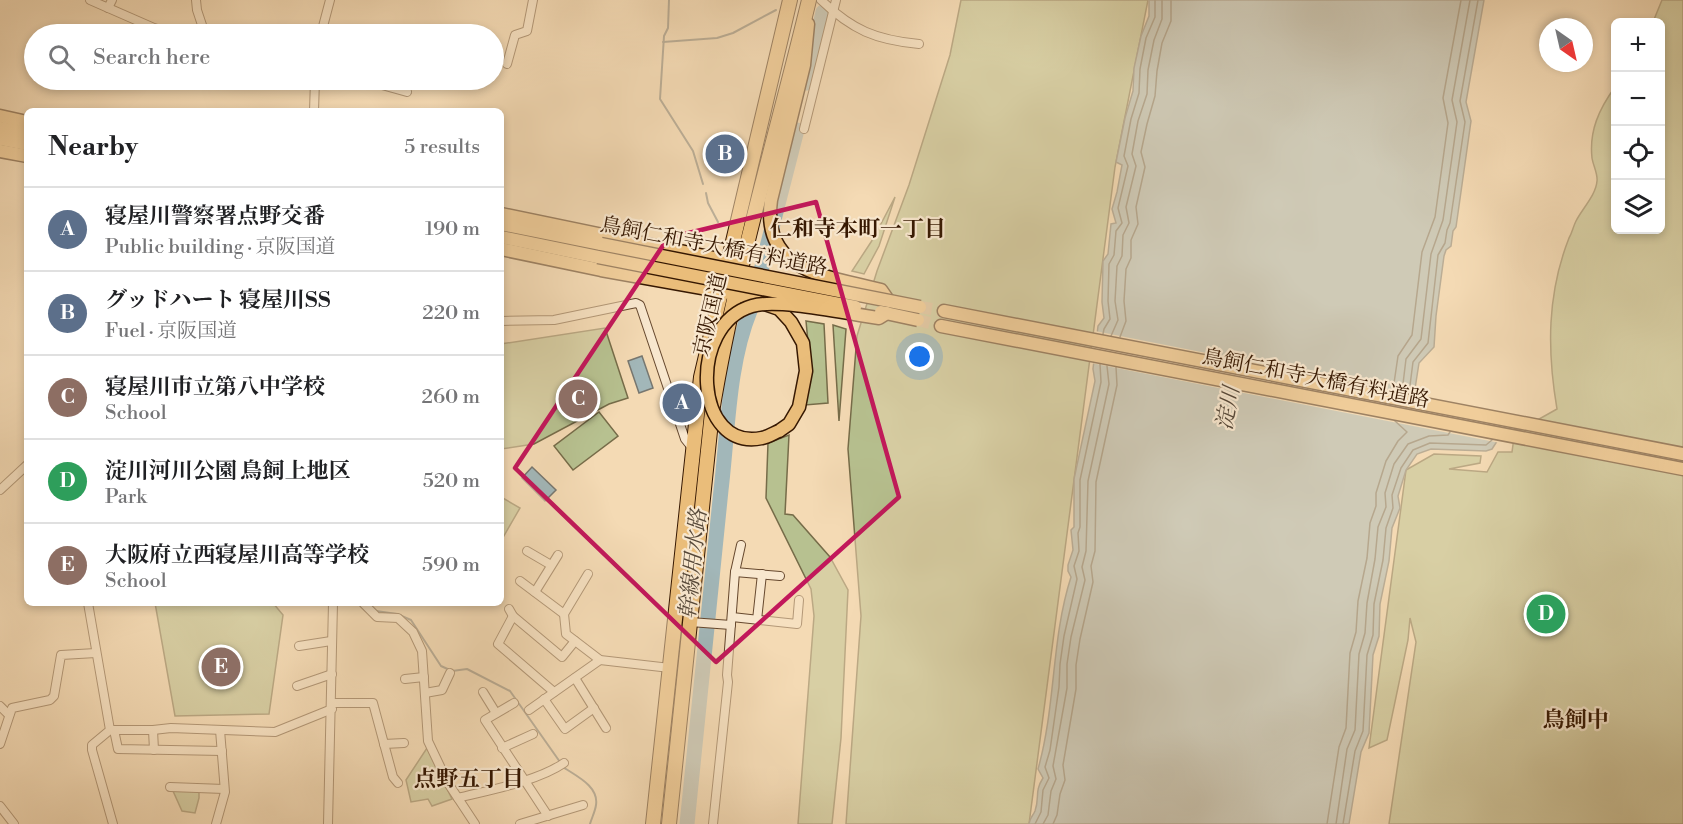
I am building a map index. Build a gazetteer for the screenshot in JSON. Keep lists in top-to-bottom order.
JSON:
{
  "streets": {
    "highway": ["京阪国道"],
    "main road": ["鳥飼仁和寺大橋有料道路"]
  },
  "districts": ["仁和寺本町一丁目", "鳥飼中", "点野五丁目"],
  "water": ["淀川", "幹線用水路"],
  "north": "bottom right",
  "page": {
    "map_buttons": ["+", "−"],
    "search": "Search here",
    "heading": ["Nearby", "5 results"],
    "pins": [
      "B",
      "C",
      "A",
      "D",
      "E"
    ],
    "list": [
      {
        "mark": "A",
        "name": "寝屋川警察署点野交番",
        "note": "Public building · 京阪国道",
        "value": "190 m"
      },
      {
        "mark": "B",
        "name": "グッドハート 寝屋川SS",
        "note": "Fuel · 京阪国道",
        "value": "220 m"
      },
      {
        "mark": "C",
        "name": "寝屋川市立第八中学校",
        "note": "School",
        "value": "260 m"
      },
      {
        "mark": "D",
        "name": "淀川河川公園 鳥飼上地区",
        "note": "Park",
        "value": "520 m"
      },
      {
        "mark": "E",
        "name": "大阪府立西寝屋川高等学校",
        "note": "School",
        "value": "590 m"
      }
    ]
  }
}
